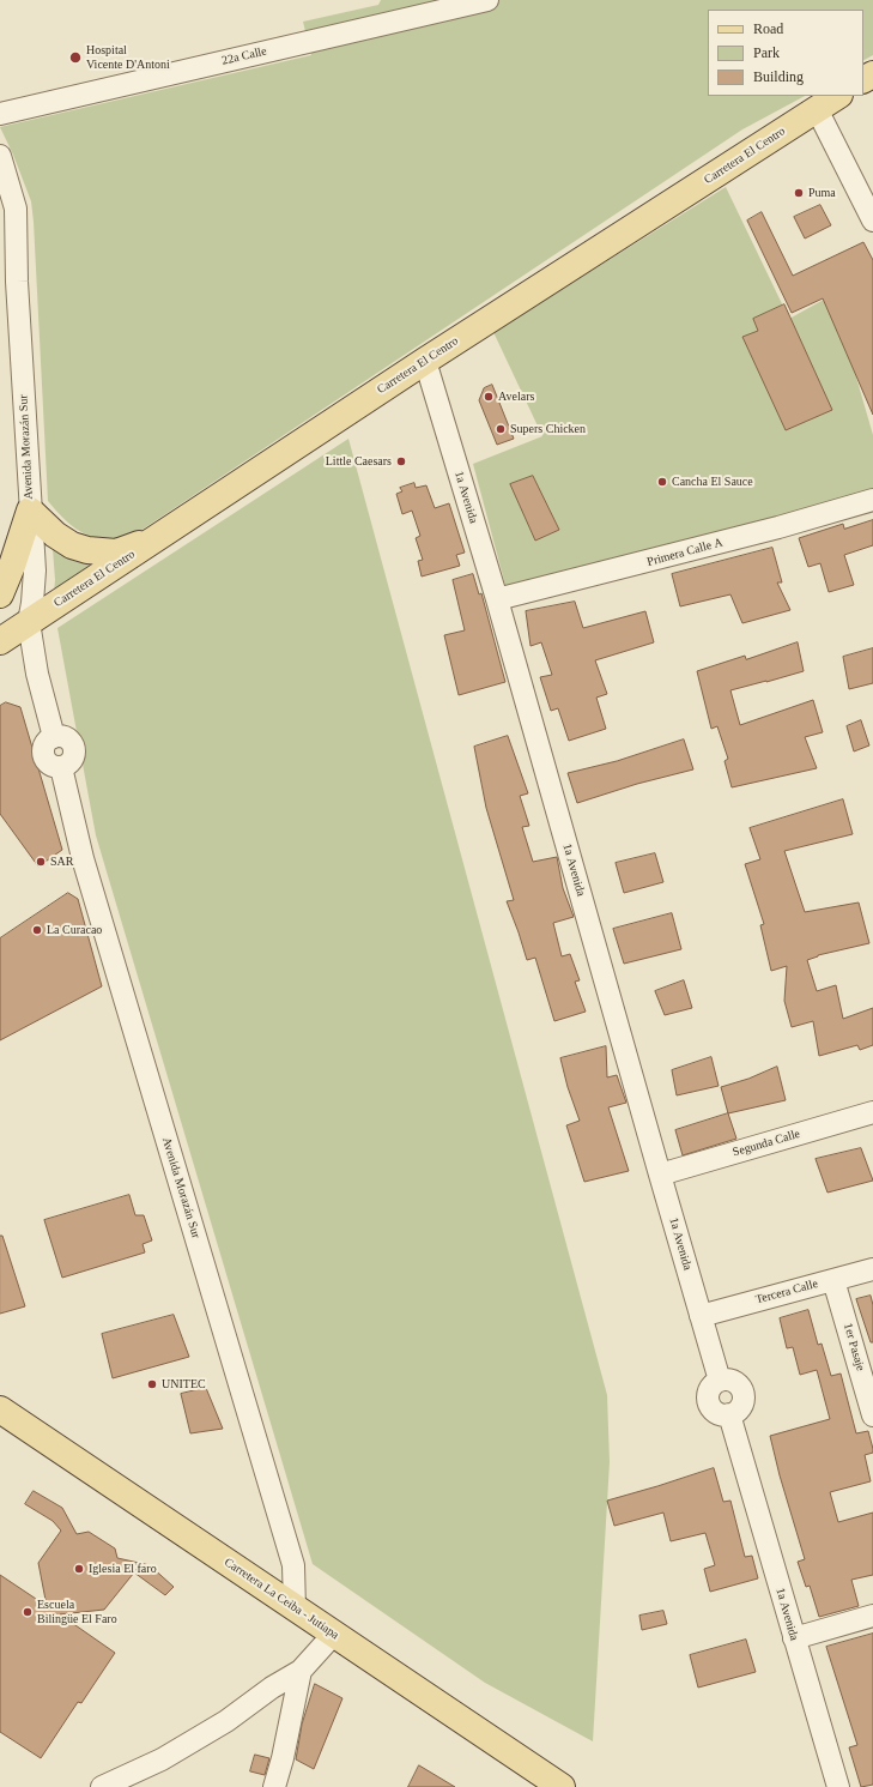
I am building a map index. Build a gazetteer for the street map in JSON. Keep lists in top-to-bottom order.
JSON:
{
  "streets": {
    "main road": ["Carretera El Centro", "Carretera La Ceiba - Jutiapa"],
    "street": [
      "22a Calle",
      "Avenida Morazán Sur",
      "1a Avenida",
      "Primera Calle A",
      "Segunda Calle",
      "Tercera Calle",
      "1er Pasaje"
    ]
  },
  "crossings": [
    ["Carretera El Centro", "Avenida Morazán Sur"],
    ["Carretera El Centro", "1a Avenida"],
    ["Avenida Morazán Sur", "Carretera La Ceiba - Jutiapa"],
    ["1a Avenida", "Primera Calle A"],
    ["1a Avenida", "Segunda Calle"],
    ["1a Avenida", "Tercera Calle"],
    ["Tercera Calle", "1er Pasaje"]
  ],
  "places": [
    "Hospital Vicente D'Antoni",
    "Puma",
    "Avelars",
    "Supers Chicken",
    "Little Caesars",
    "Cancha El Sauce",
    "SAR",
    "La Curacao",
    "UNITEC",
    "Iglesia El faro",
    "Escuela Bilingüe El Faro"
  ],
  "legend": ["Road", "Park", "Building"]
}
